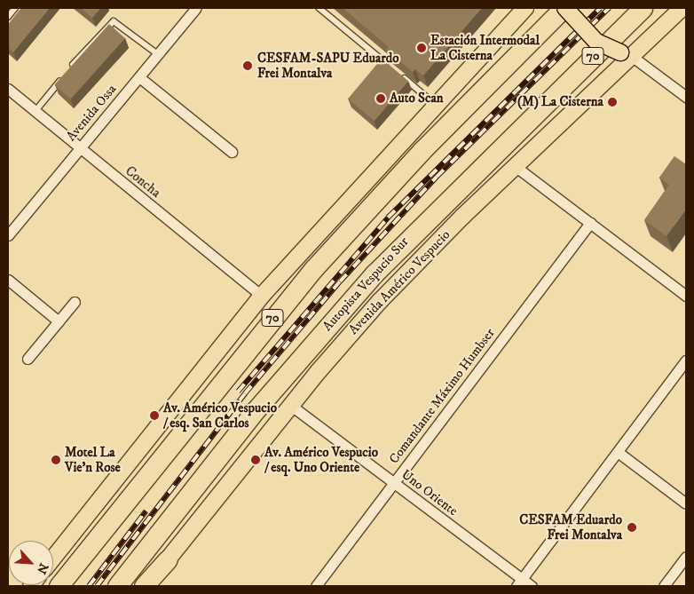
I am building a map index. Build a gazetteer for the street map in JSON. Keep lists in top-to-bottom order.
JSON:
{
  "streets": {
    "highway": ["70", "Autopista Vespucio Sur"],
    "main road": ["Avenida Américo Vespucio"],
    "street": [
      "Avenida Ossa",
      "Concha",
      "Comandante Máximo Humbser",
      "Uno Oriente"
    ]
  },
  "crossings": [
    ["Avenida Ossa", "Concha"],
    ["Avenida Américo Vespucio", "Uno Oriente"],
    ["Comandante Máximo Humbser", "Uno Oriente"]
  ],
  "places": [
    "Estación Intermodal La Cisterna",
    "CESFAM-SAPU Eduardo Frei Montalva",
    "Auto Scan",
    "(M) La Cisterna",
    "Av. Américo Vespucio / esq. San Carlos",
    "Motel La Vie’n Rose",
    "Av. Américo Vespucio / esq. Uno Oriente",
    "CESFAM Eduardo Frei Montalva"
  ],
  "north": "bottom right"
}
